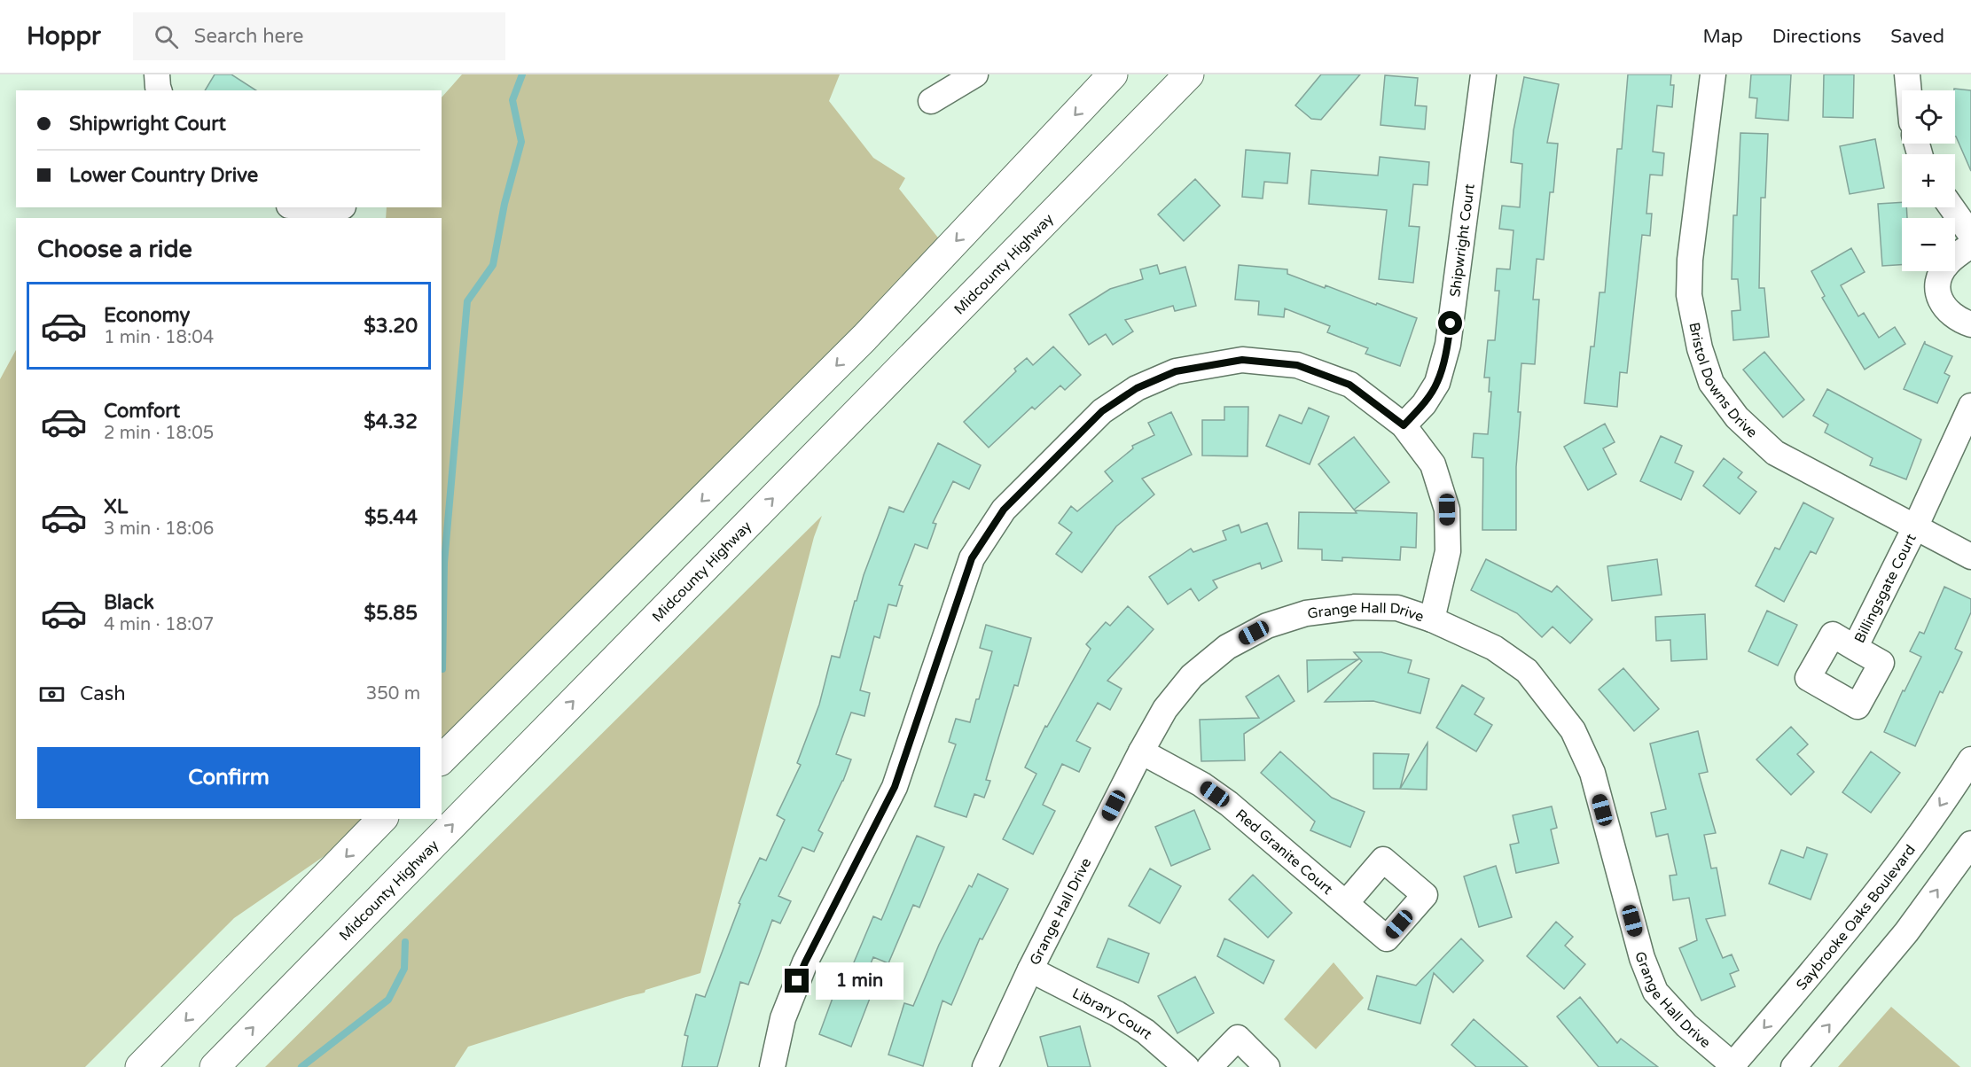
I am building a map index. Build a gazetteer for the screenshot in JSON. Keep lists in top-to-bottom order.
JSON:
{
  "streets": {
    "main road": ["Midcounty Highway"],
    "street": [
      "Shipwright Court",
      "Bristol Downs Drive",
      "Billingsgate Court",
      "Grange Hall Drive",
      "Red Granite Court",
      "Saybrooke Oaks Boulevard",
      "Library Court"
    ]
  },
  "crossings": [
    ["Bristol Downs Drive", "Billingsgate Court"],
    ["Grange Hall Drive", "Red Granite Court"],
    ["Grange Hall Drive", "Saybrooke Oaks Boulevard"],
    ["Grange Hall Drive", "Library Court"]
  ],
  "page": {
    "header": "Hoppr",
    "search": "Search here",
    "nav": ["Map", "Directions", "Saved"],
    "map_buttons": ["+", "−"],
    "banner": ["Shipwright Court", "Lower Country Drive"],
    "heading": "Choose a ride",
    "list": [
      {
        "name": "Economy",
        "note": "1 min · 18:04",
        "value": "$3.20"
      },
      {
        "name": "Comfort",
        "note": "2 min · 18:05",
        "value": "$4.32"
      },
      {
        "name": "XL",
        "note": "3 min · 18:06",
        "value": "$5.44"
      },
      {
        "name": "Black",
        "note": "4 min · 18:07",
        "value": "$5.85"
      }
    ],
    "pay": ["Cash", "350 m"],
    "buttons": "Confirm",
    "bubble": "1 min"
  }
}
